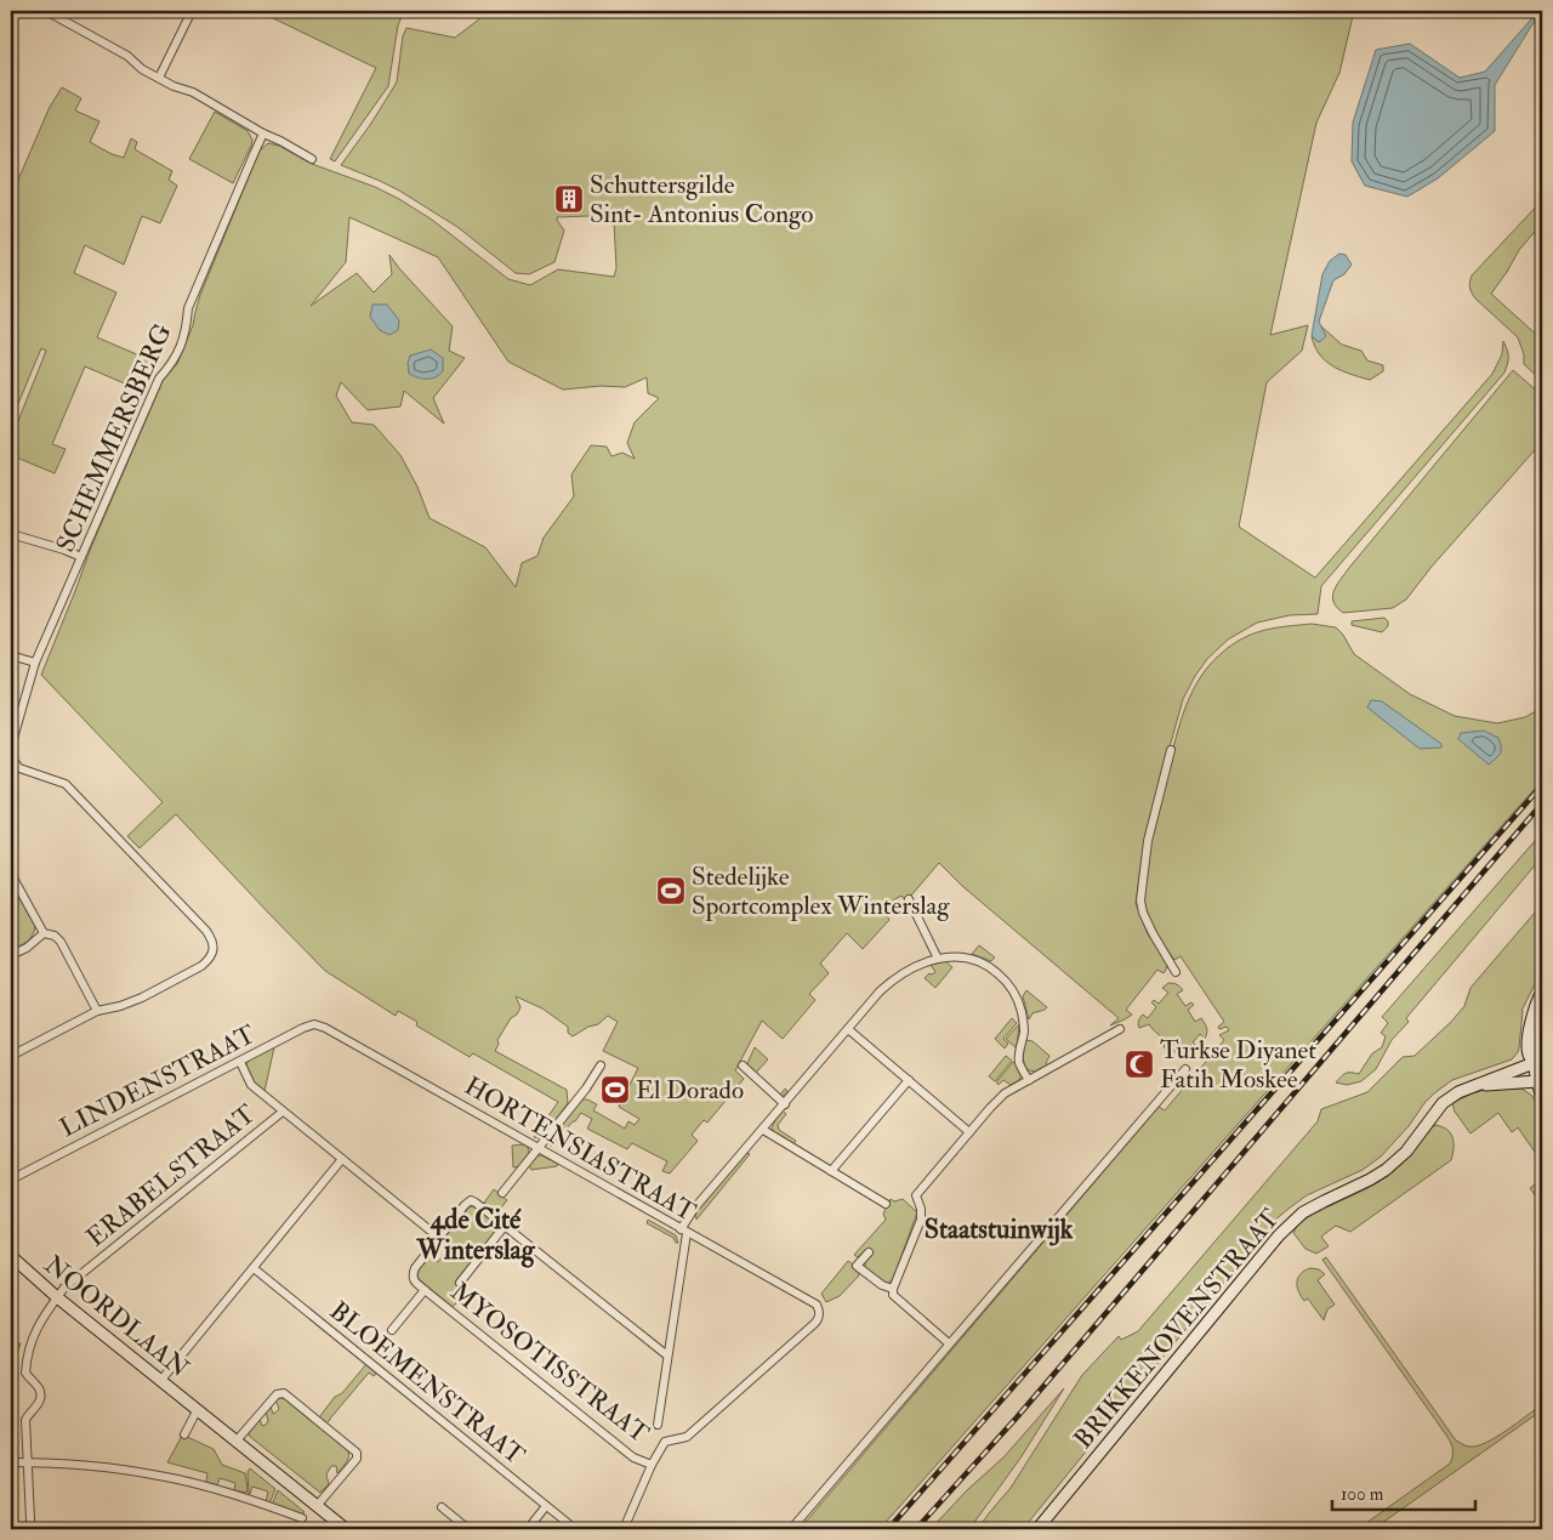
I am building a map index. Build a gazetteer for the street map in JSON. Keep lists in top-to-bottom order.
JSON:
{
  "streets": {
    "street": [
      "SCHEMMERSBERG",
      "LINDENSTRAAT",
      "HORTENSIASTRAAT",
      "ERABELSTRAAT",
      "NOORDLAAN",
      "BRIKKENOVENSTRAAT",
      "MYOSOTISSTRAAT",
      "BLOEMENSTRAAT"
    ]
  },
  "crossings": [
    ["LINDENSTRAAT", "HORTENSIASTRAAT"],
    ["HORTENSIASTRAAT", "MYOSOTISSTRAAT"],
    ["ERABELSTRAAT", "NOORDLAAN"]
  ],
  "districts": ["4de Cité Winterslag", "Staatstuinwijk"],
  "places": {
    "building": ["Schuttersgilde Sint- Antonius Congo"],
    "sports": ["Stedelijke Sportcomplex Winterslag", "El Dorado"],
    "mosque": ["Turkse Diyanet Fatih Moskee"]
  },
  "scale_bar": "100 m"
}
